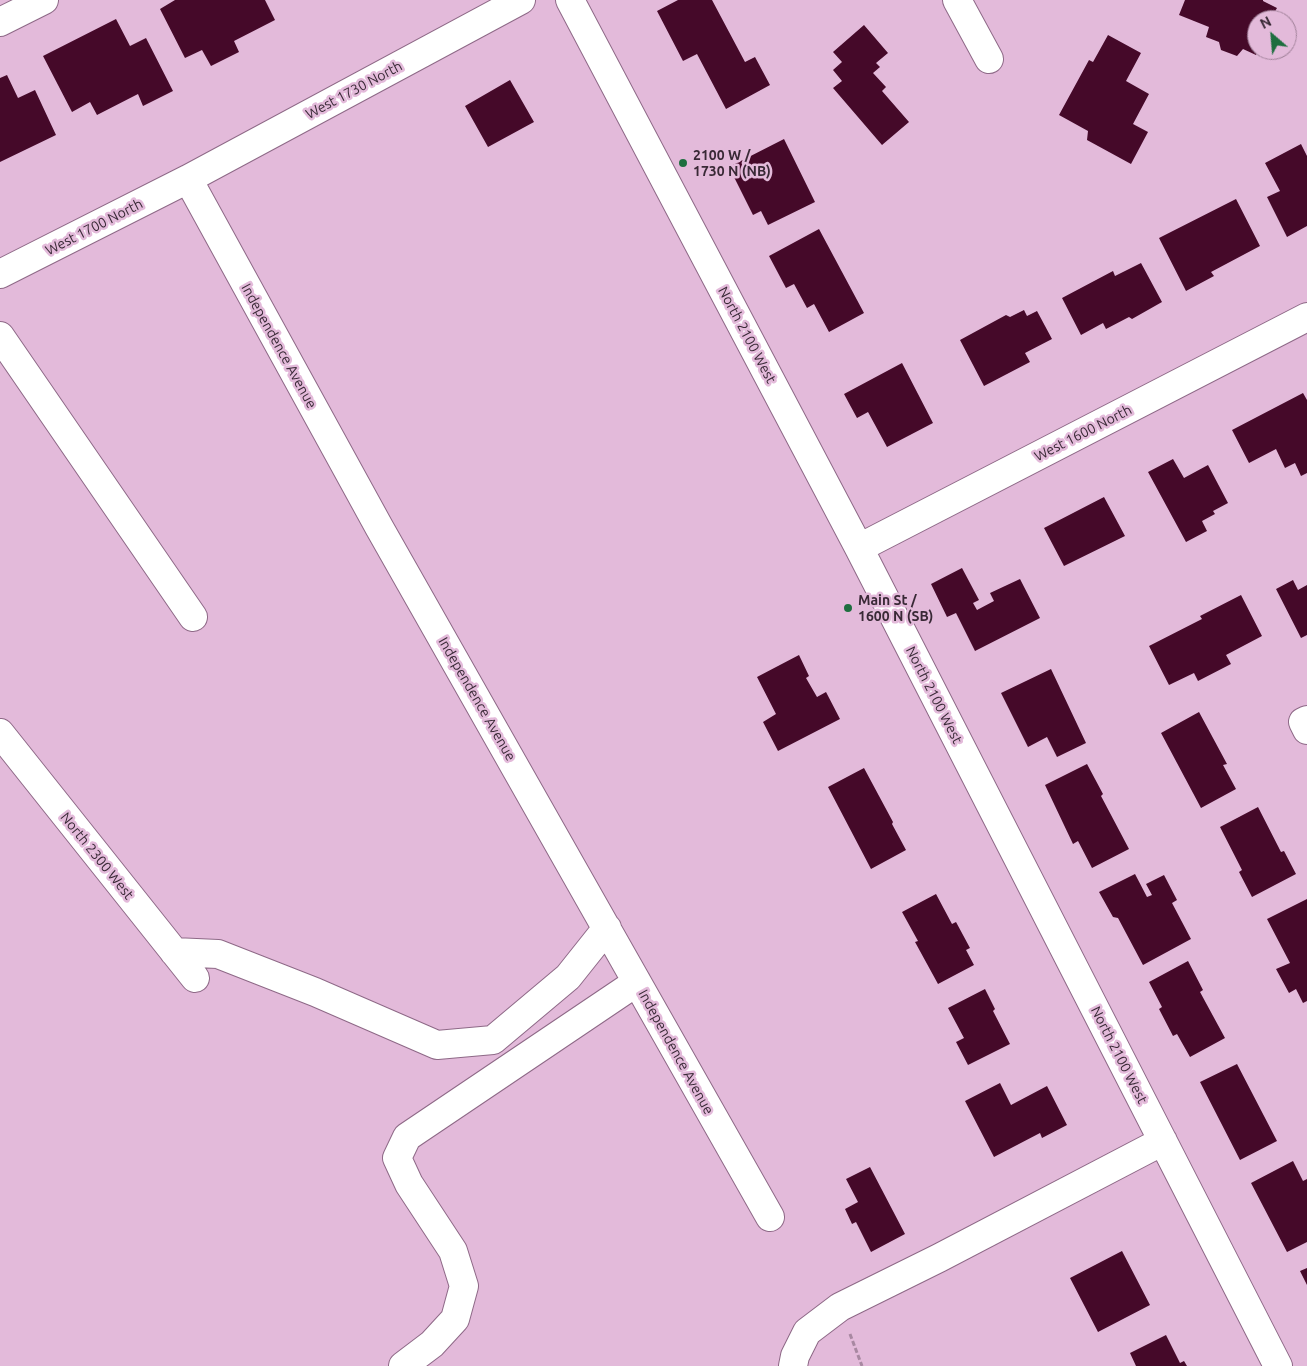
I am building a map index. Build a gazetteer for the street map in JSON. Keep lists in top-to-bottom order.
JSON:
{
  "streets": {
    "street": [
      "West 1730 North",
      "West 1700 North",
      "North 2100 West",
      "Independence Avenue",
      "West 1600 North",
      "North 2300 West"
    ]
  },
  "crossings": [
    ["West 1730 North", "West 1700 North"],
    ["West 1730 North", "Independence Avenue"],
    ["West 1700 North", "Independence Avenue"],
    ["North 2100 West", "West 1600 North"]
  ],
  "places": ["2100 W / 1730 N (NB)", "Main St / 1600 N (SB)"],
  "north": "top left"
}
